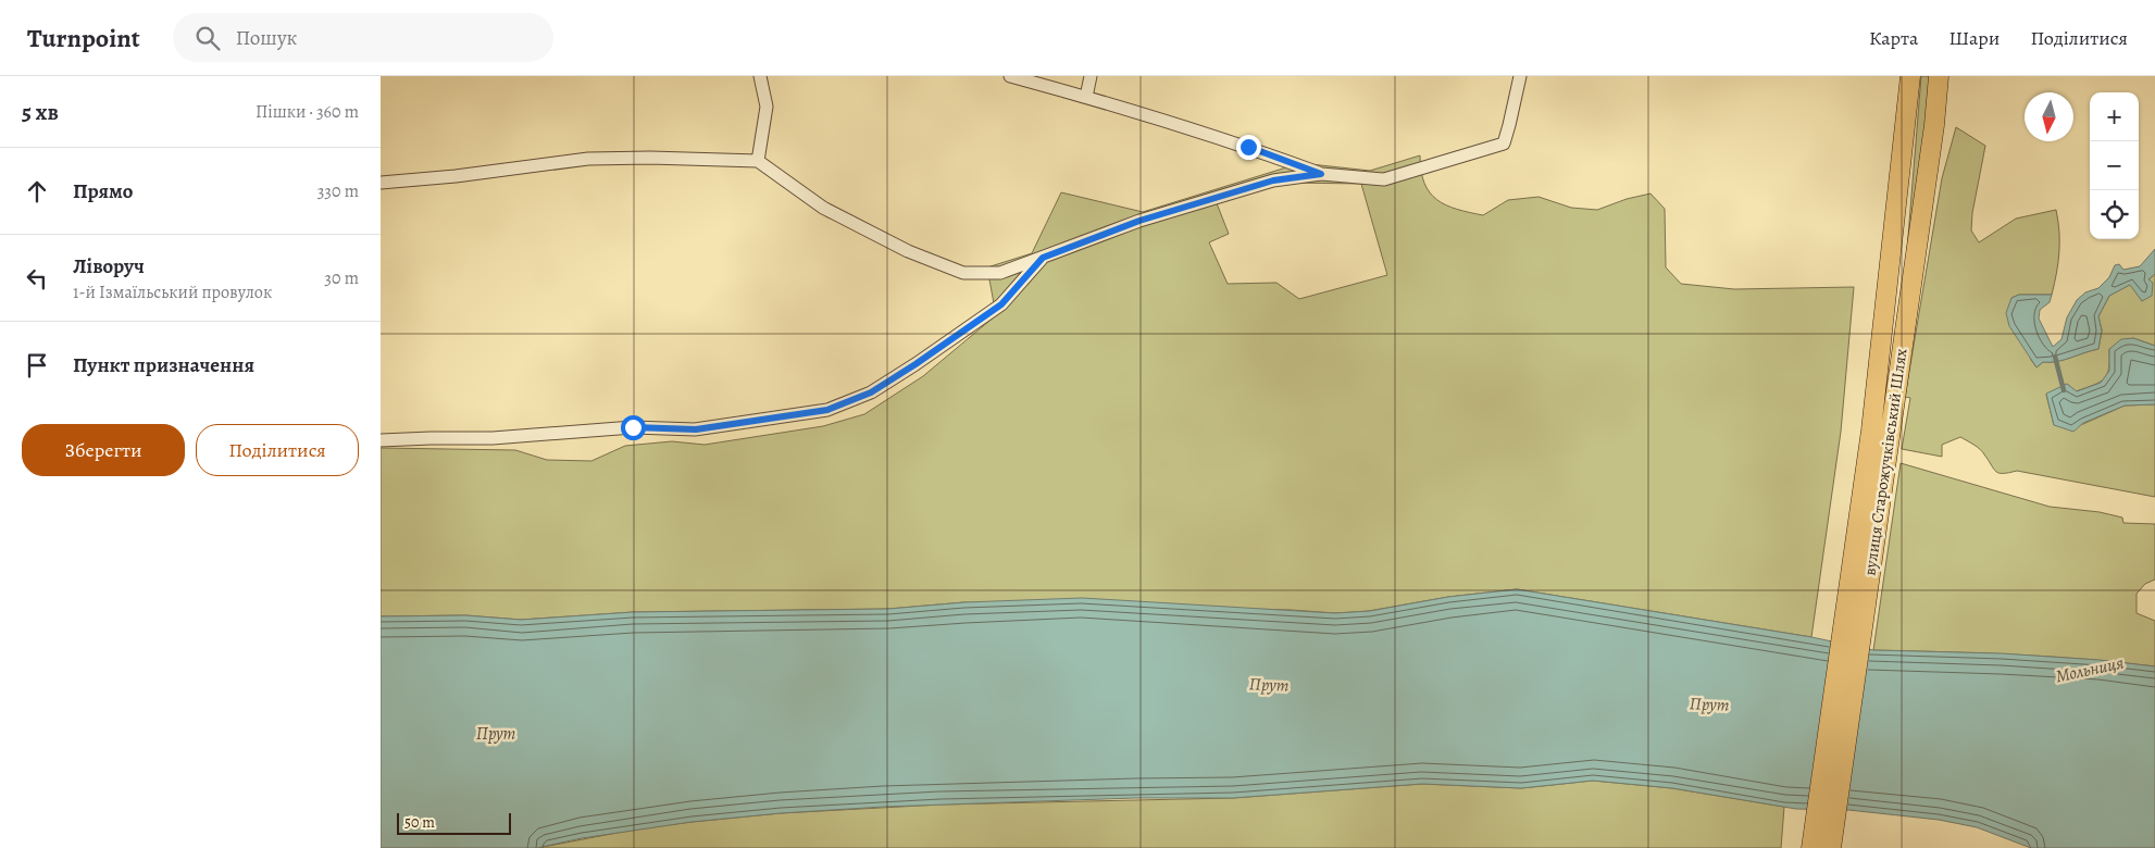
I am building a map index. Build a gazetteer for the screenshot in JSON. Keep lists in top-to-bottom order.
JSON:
{
  "streets": {
    "main road": ["вулиця Старожучківський Шлях"]
  },
  "water": ["Мольниця", "Прут"],
  "scale_bar": "50 m",
  "north": "bottom",
  "page": {
    "header": "Turnpoint",
    "search": "Пошук",
    "nav": ["Карта", "Шари", "Поділитися"],
    "heading": ["5 хв", "Пішки · 360 m"],
    "map_buttons": ["+", "−"],
    "list": [
      ["Прямо", "330 m"],
      ["Ліворуч", "1-й Ізмаїльський провулок", "30 m"],
      "Пункт призначення"
    ],
    "buttons": ["Зберегти", "Поділитися"],
    "scale": "50 m"
  }
}
